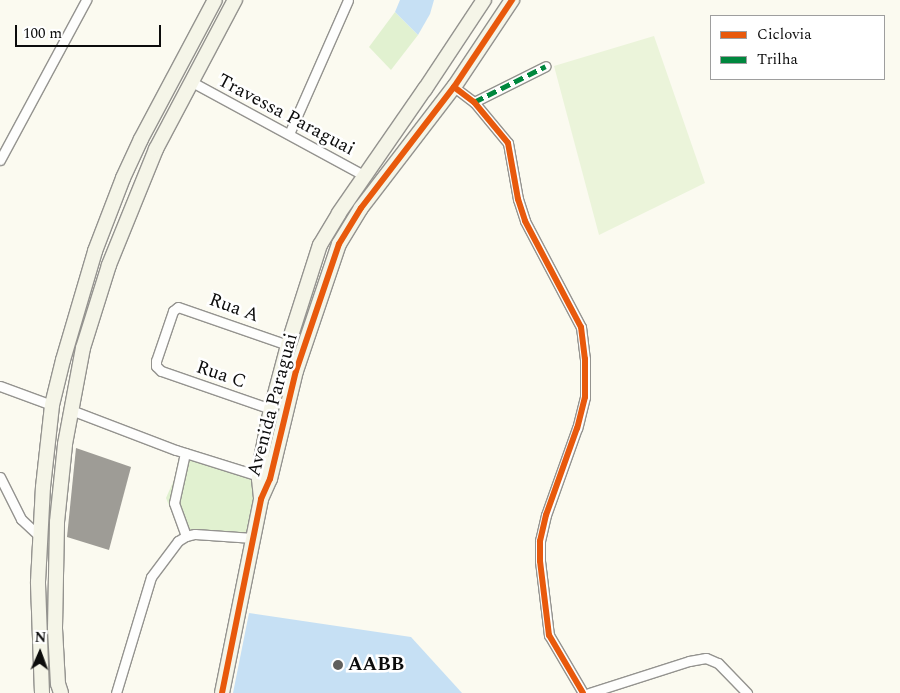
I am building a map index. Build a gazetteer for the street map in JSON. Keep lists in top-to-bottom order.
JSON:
{
  "streets": {
    "main road": ["Avenida Paraguai"],
    "street": ["Travessa Paraguai", "Rua A", "Rua C"]
  },
  "crossings": [
    ["Travessa Paraguai", "Avenida Paraguai"],
    ["Rua A", "Rua C"],
    ["Rua A", "Avenida Paraguai"],
    ["Rua C", "Avenida Paraguai"]
  ],
  "places": ["AABB"],
  "legend": ["Ciclovia", "Trilha"],
  "scale_bar": "100 m",
  "north": "top"
}
